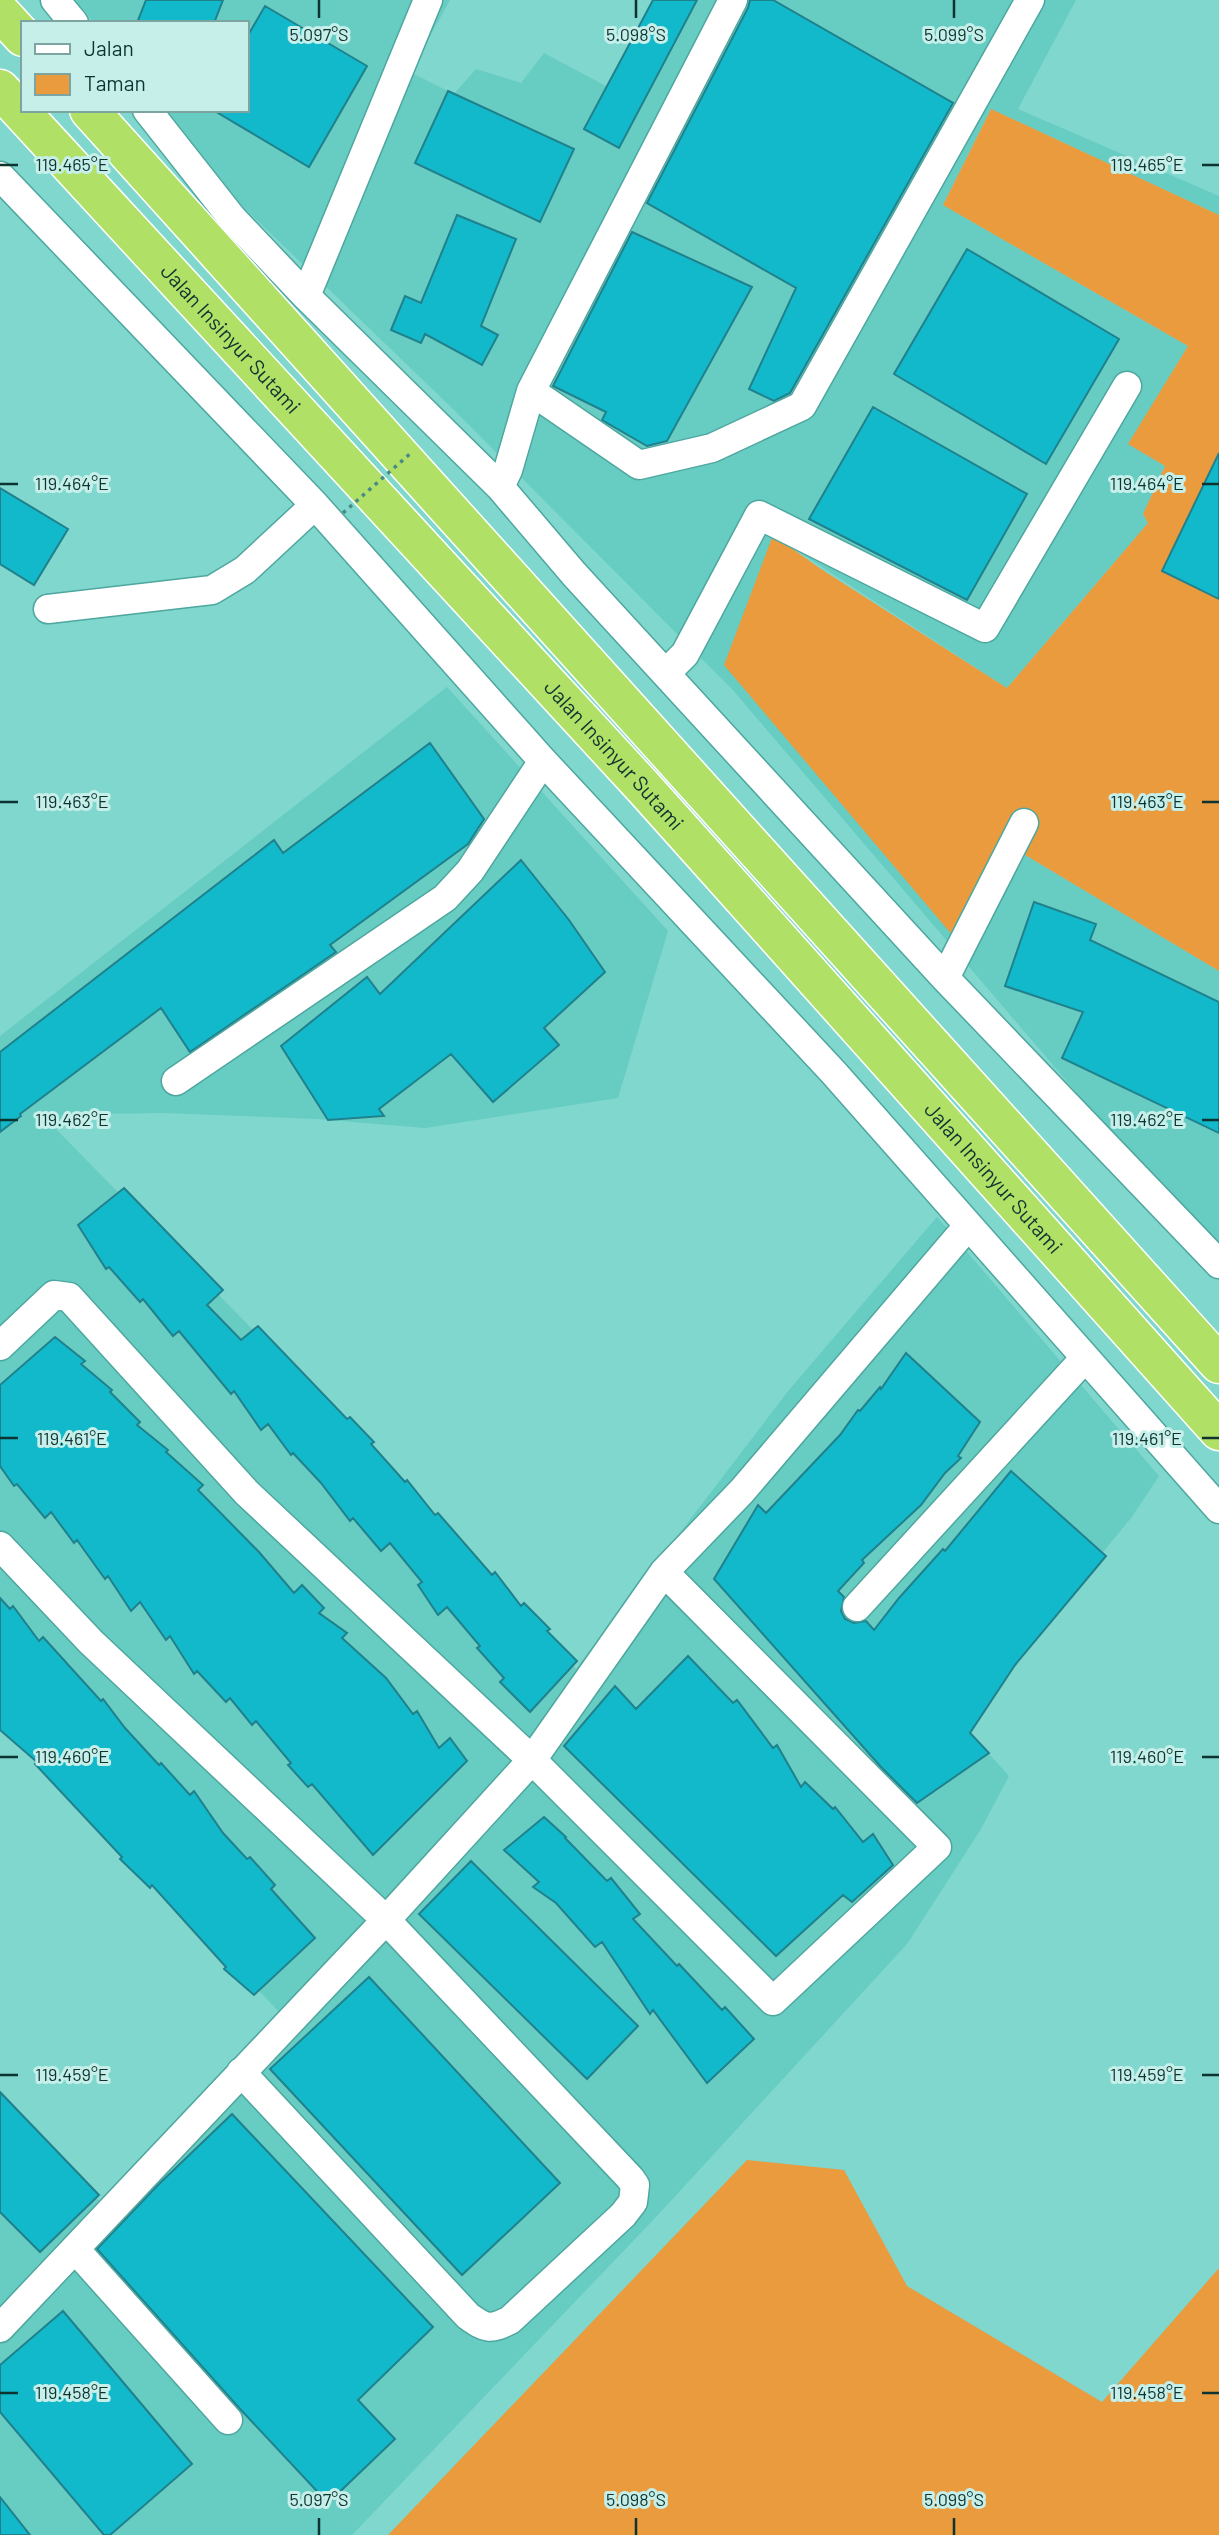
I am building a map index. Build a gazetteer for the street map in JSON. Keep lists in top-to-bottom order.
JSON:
{
  "streets": {
    "highway": ["Jalan Insinyur Sutami"]
  },
  "legend": ["Jalan", "Taman"],
  "coordinates": [
    "5.097°S",
    "5.098°S",
    "5.099°S",
    "119.465°E",
    "119.464°E",
    "119.463°E",
    "119.462°E",
    "119.461°E",
    "119.460°E",
    "119.459°E",
    "119.458°E"
  ]
}
